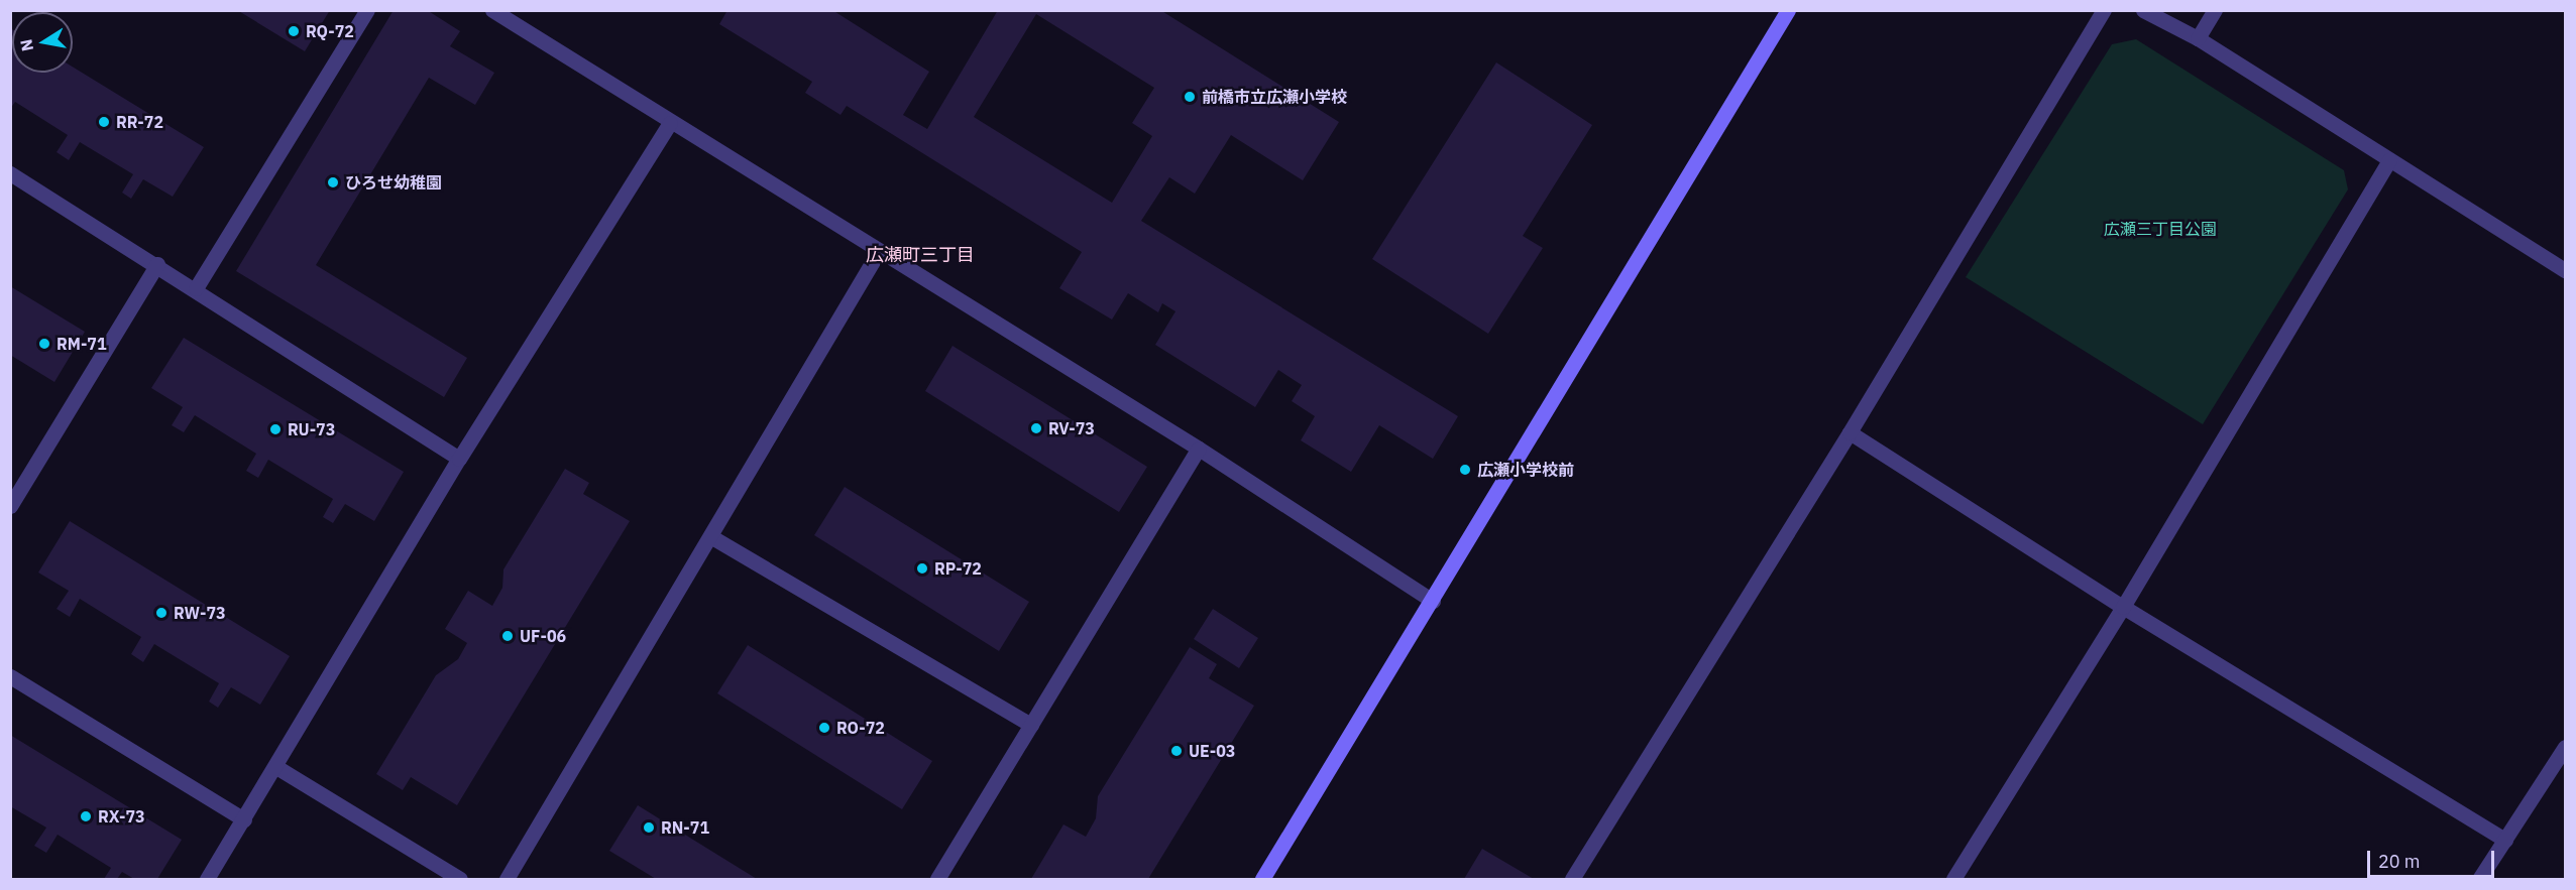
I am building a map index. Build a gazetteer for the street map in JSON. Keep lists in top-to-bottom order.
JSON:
{
  "districts": ["広瀬町三丁目"],
  "parks": ["広瀬三丁目公園"],
  "places": [
    "RQ-72",
    "前橋市立広瀬小学校",
    "RR-72",
    "ひろせ幼稚園",
    "RM-71",
    "RV-73",
    "RU-73",
    "広瀬小学校前",
    "RP-72",
    "RW-73",
    "UF-06",
    "RO-72",
    "UE-03",
    "RX-73",
    "RN-71"
  ],
  "scale_bar": "20 m",
  "north": "left"
}
